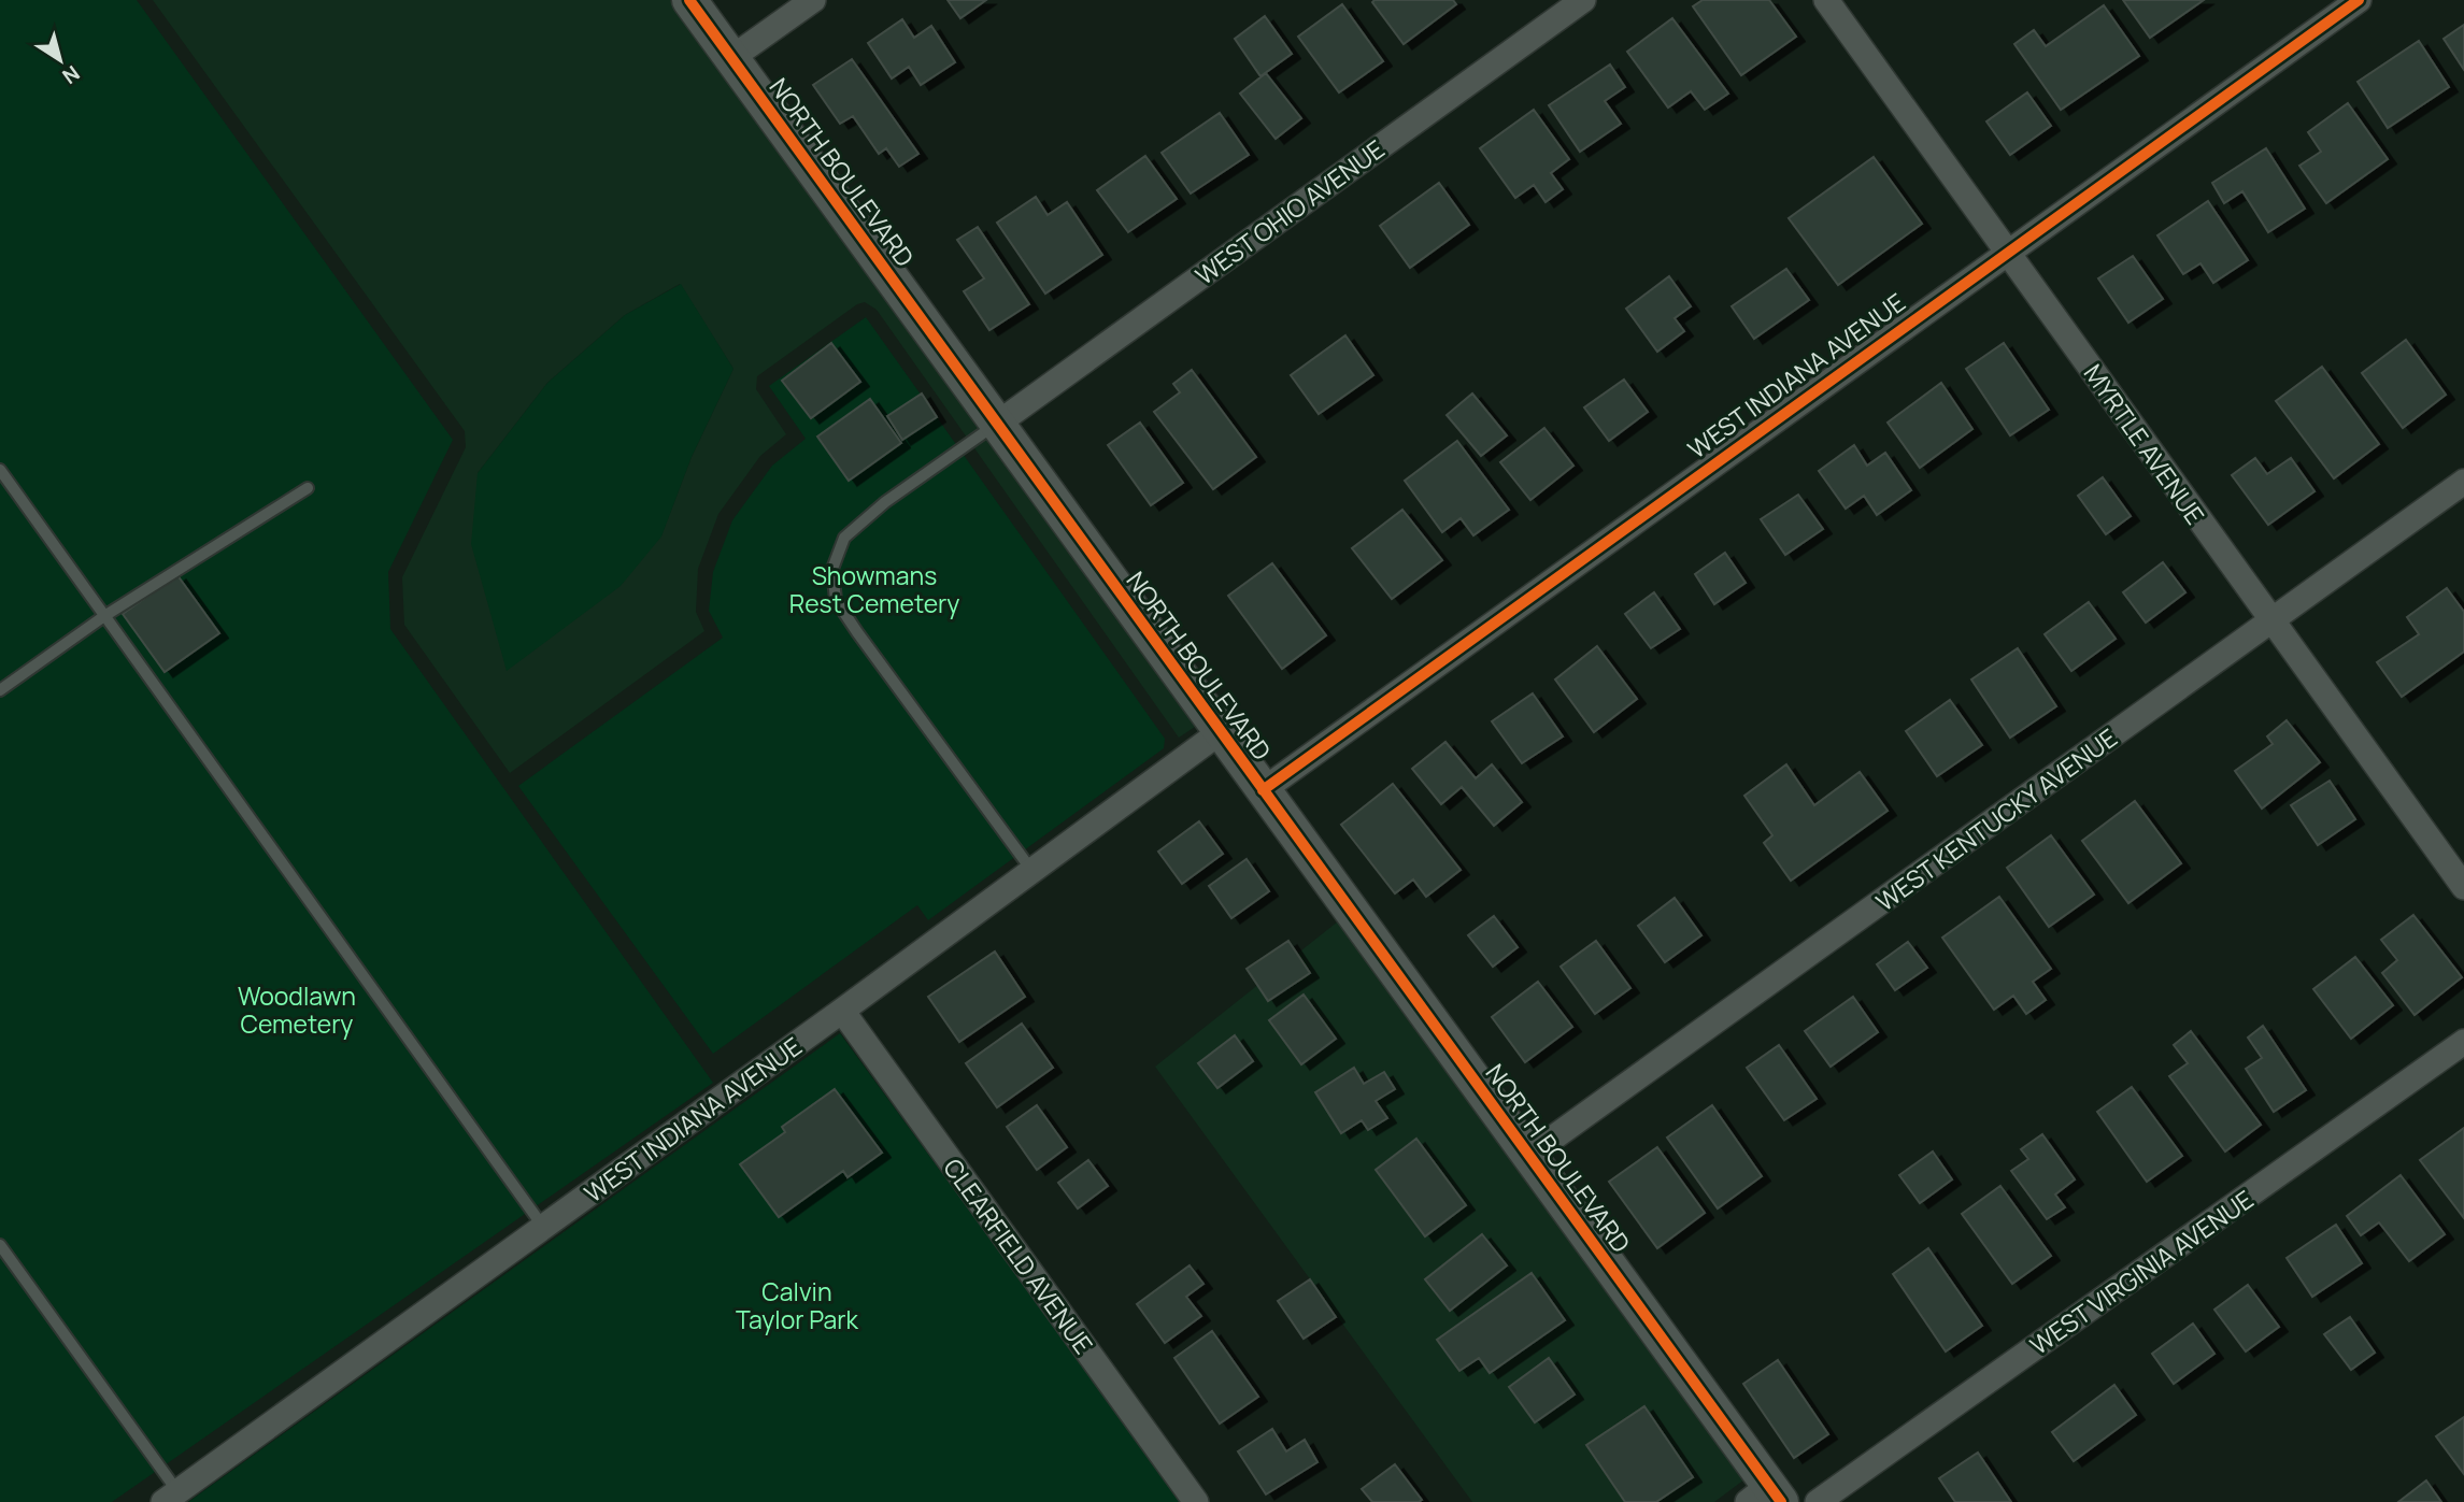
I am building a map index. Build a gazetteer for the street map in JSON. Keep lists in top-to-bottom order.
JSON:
{
  "streets": {
    "street": [
      "NORTH BOULEVARD",
      "WEST OHIO AVENUE",
      "WEST INDIANA AVENUE",
      "MYRTLE AVENUE",
      "WEST KENTUCKY AVENUE",
      "CLEARFIELD AVENUE",
      "WEST VIRGINIA AVENUE"
    ]
  },
  "crossings": [
    ["NORTH BOULEVARD", "WEST OHIO AVENUE"],
    ["NORTH BOULEVARD", "WEST INDIANA AVENUE"],
    ["NORTH BOULEVARD", "WEST KENTUCKY AVENUE"],
    ["WEST INDIANA AVENUE", "MYRTLE AVENUE"],
    ["WEST INDIANA AVENUE", "CLEARFIELD AVENUE"],
    ["MYRTLE AVENUE", "WEST KENTUCKY AVENUE"]
  ],
  "parks": ["Showmans Rest Cemetery", "Woodlawn Cemetery", "Calvin Taylor Park"],
  "north": "bottom right"
}
